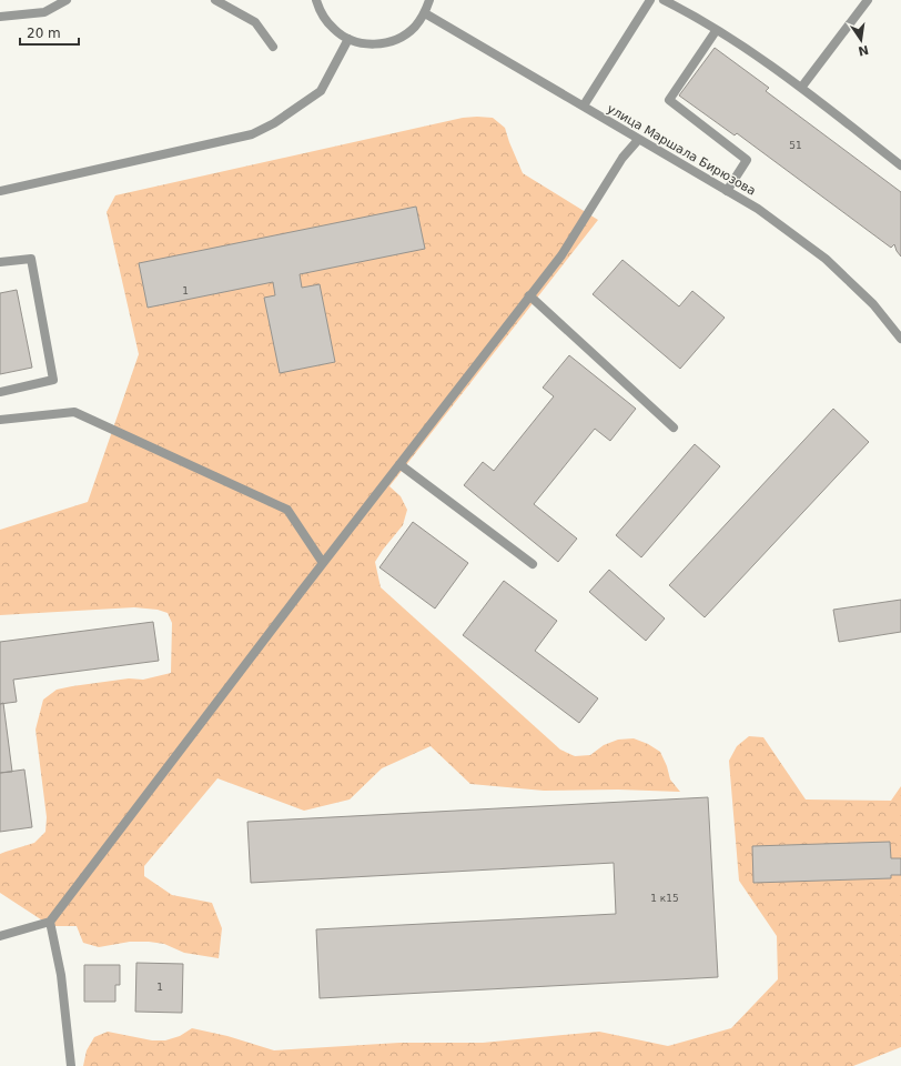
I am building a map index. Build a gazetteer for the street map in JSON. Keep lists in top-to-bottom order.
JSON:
{
  "streets": {
    "street": ["улица Маршала Бирюзова"]
  },
  "house_numbers": [
    "51",
    "1",
    "1 к15",
    "1"
  ],
  "scale_bar": "20 m",
  "north": "bottom"
}
